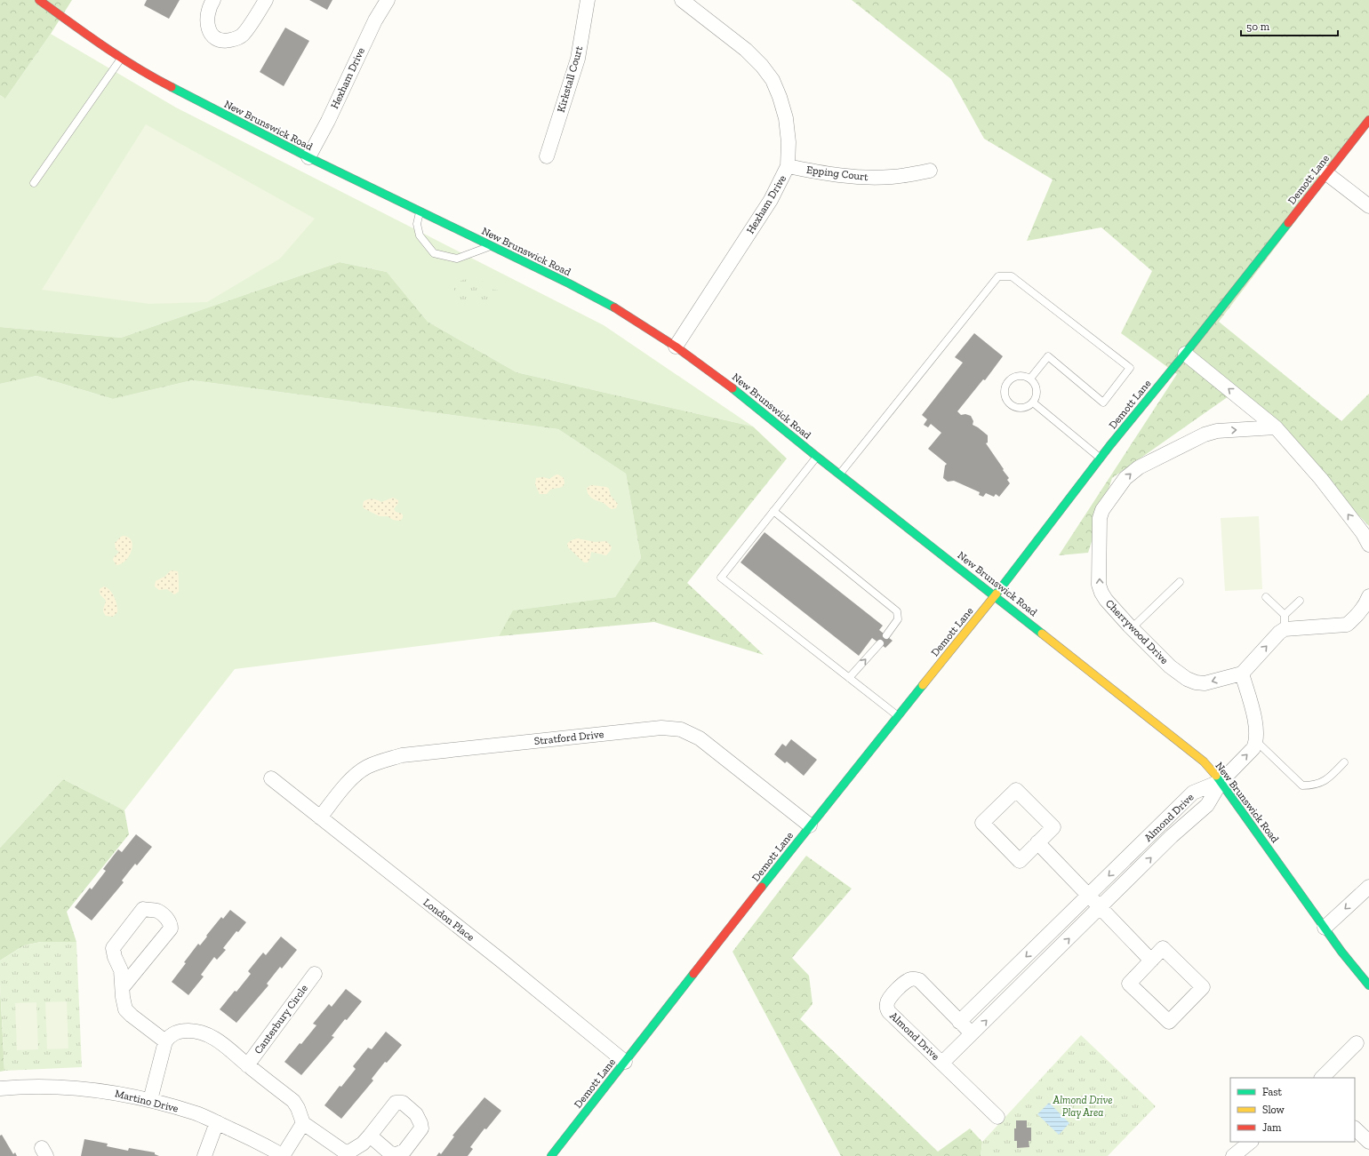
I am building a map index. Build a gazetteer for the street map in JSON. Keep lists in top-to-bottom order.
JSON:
{
  "streets": {
    "street": [
      "Hexham Drive",
      "Kirkstall Court",
      "New Brunswick Road",
      "Epping Court",
      "Demott Lane",
      "Cherrywood Drive",
      "Stratford Drive",
      "Almond Drive",
      "London Place",
      "Canterbury Circle",
      "Martino Drive"
    ]
  },
  "crossings": [
    ["Hexham Drive", "New Brunswick Road"],
    ["Hexham Drive", "Epping Court"],
    ["New Brunswick Road", "Demott Lane"],
    ["New Brunswick Road", "Almond Drive"],
    ["Demott Lane", "Stratford Drive"],
    ["Demott Lane", "London Place"],
    ["Stratford Drive", "London Place"]
  ],
  "parks": ["Almond Drive Play Area"],
  "legend": ["Fast", "Slow", "Jam"],
  "scale_bar": "50 m"
}
